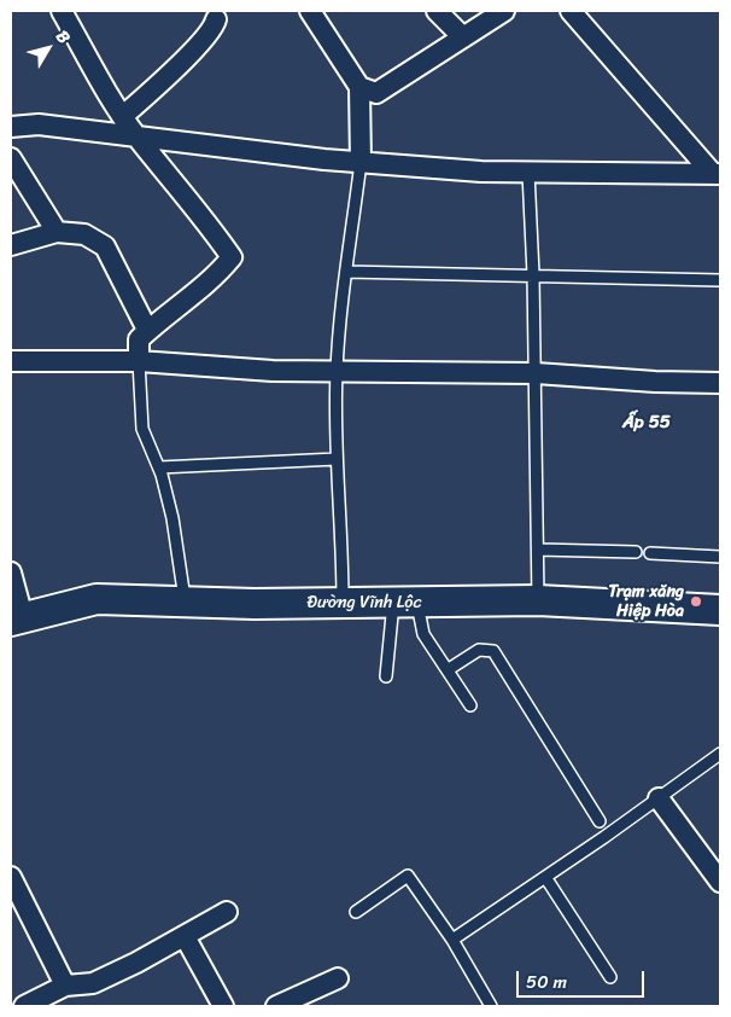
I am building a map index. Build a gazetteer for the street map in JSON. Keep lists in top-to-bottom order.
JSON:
{
  "streets": {
    "main road": ["Đường Vĩnh Lộc"]
  },
  "districts": ["Ấp 55"],
  "places": ["Trạm xăng Hiệp Hòa"],
  "scale_bar": "50 m",
  "north": "top right"
}
